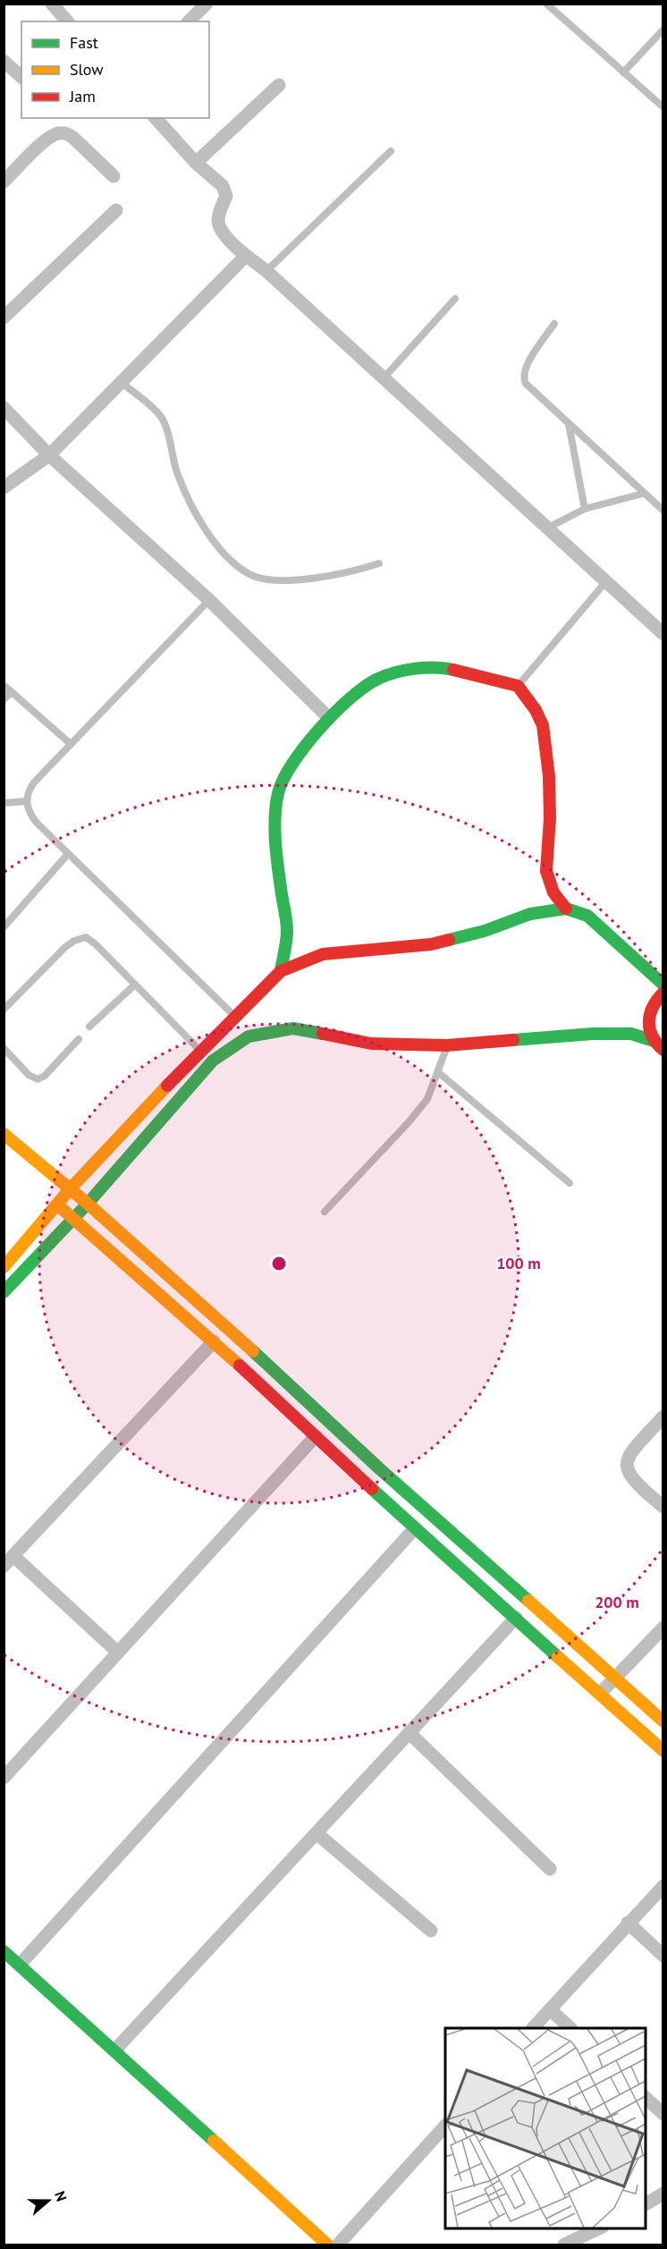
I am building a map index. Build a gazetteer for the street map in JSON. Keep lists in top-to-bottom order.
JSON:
{
  "legend": ["Fast", "Slow", "Jam"],
  "north": "right",
  "rings": ["100 m", "200 m"]
}
